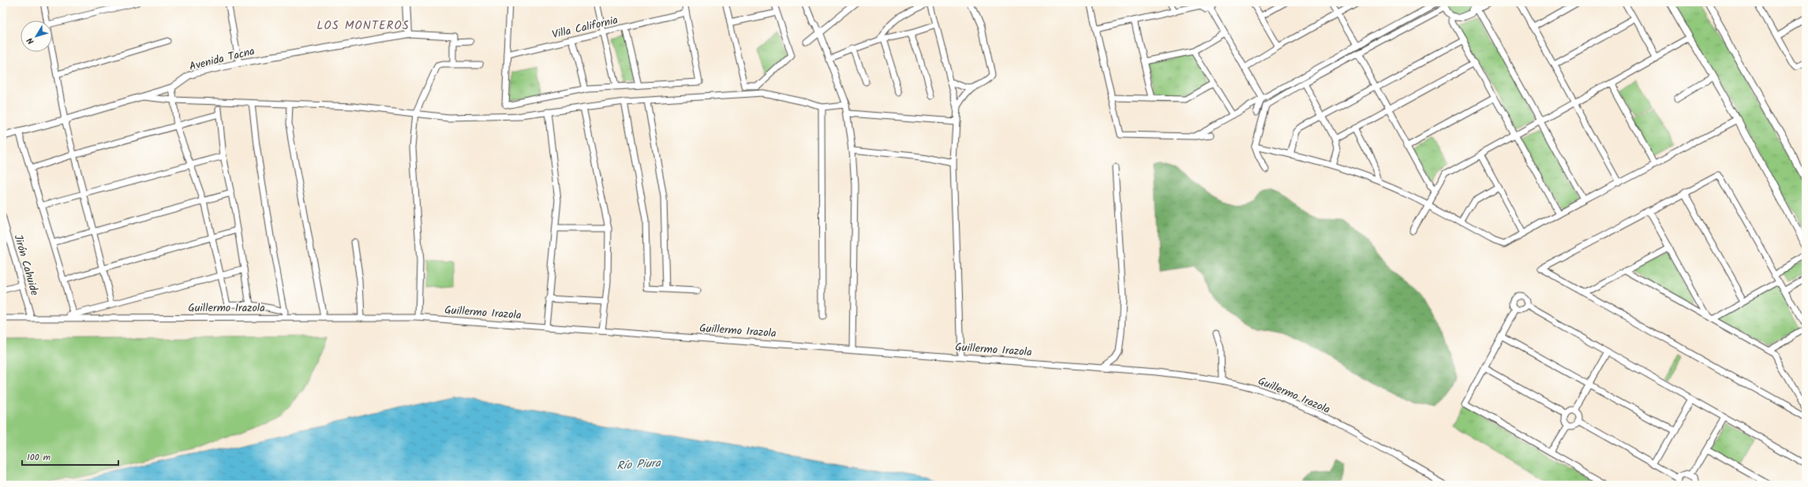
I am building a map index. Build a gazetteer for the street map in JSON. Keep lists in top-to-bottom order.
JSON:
{
  "streets": {
    "street": [
      "Villa California",
      "Avenida Tacna",
      "Jirón Cahuide",
      "Guillermo Irazola"
    ]
  },
  "crossings": [
    ["Jirón Cahuide", "Guillermo Irazola"]
  ],
  "districts": ["LOS MONTEROS"],
  "water": ["Río Piura"],
  "scale_bar": "100 m",
  "north": "bottom left"
}
